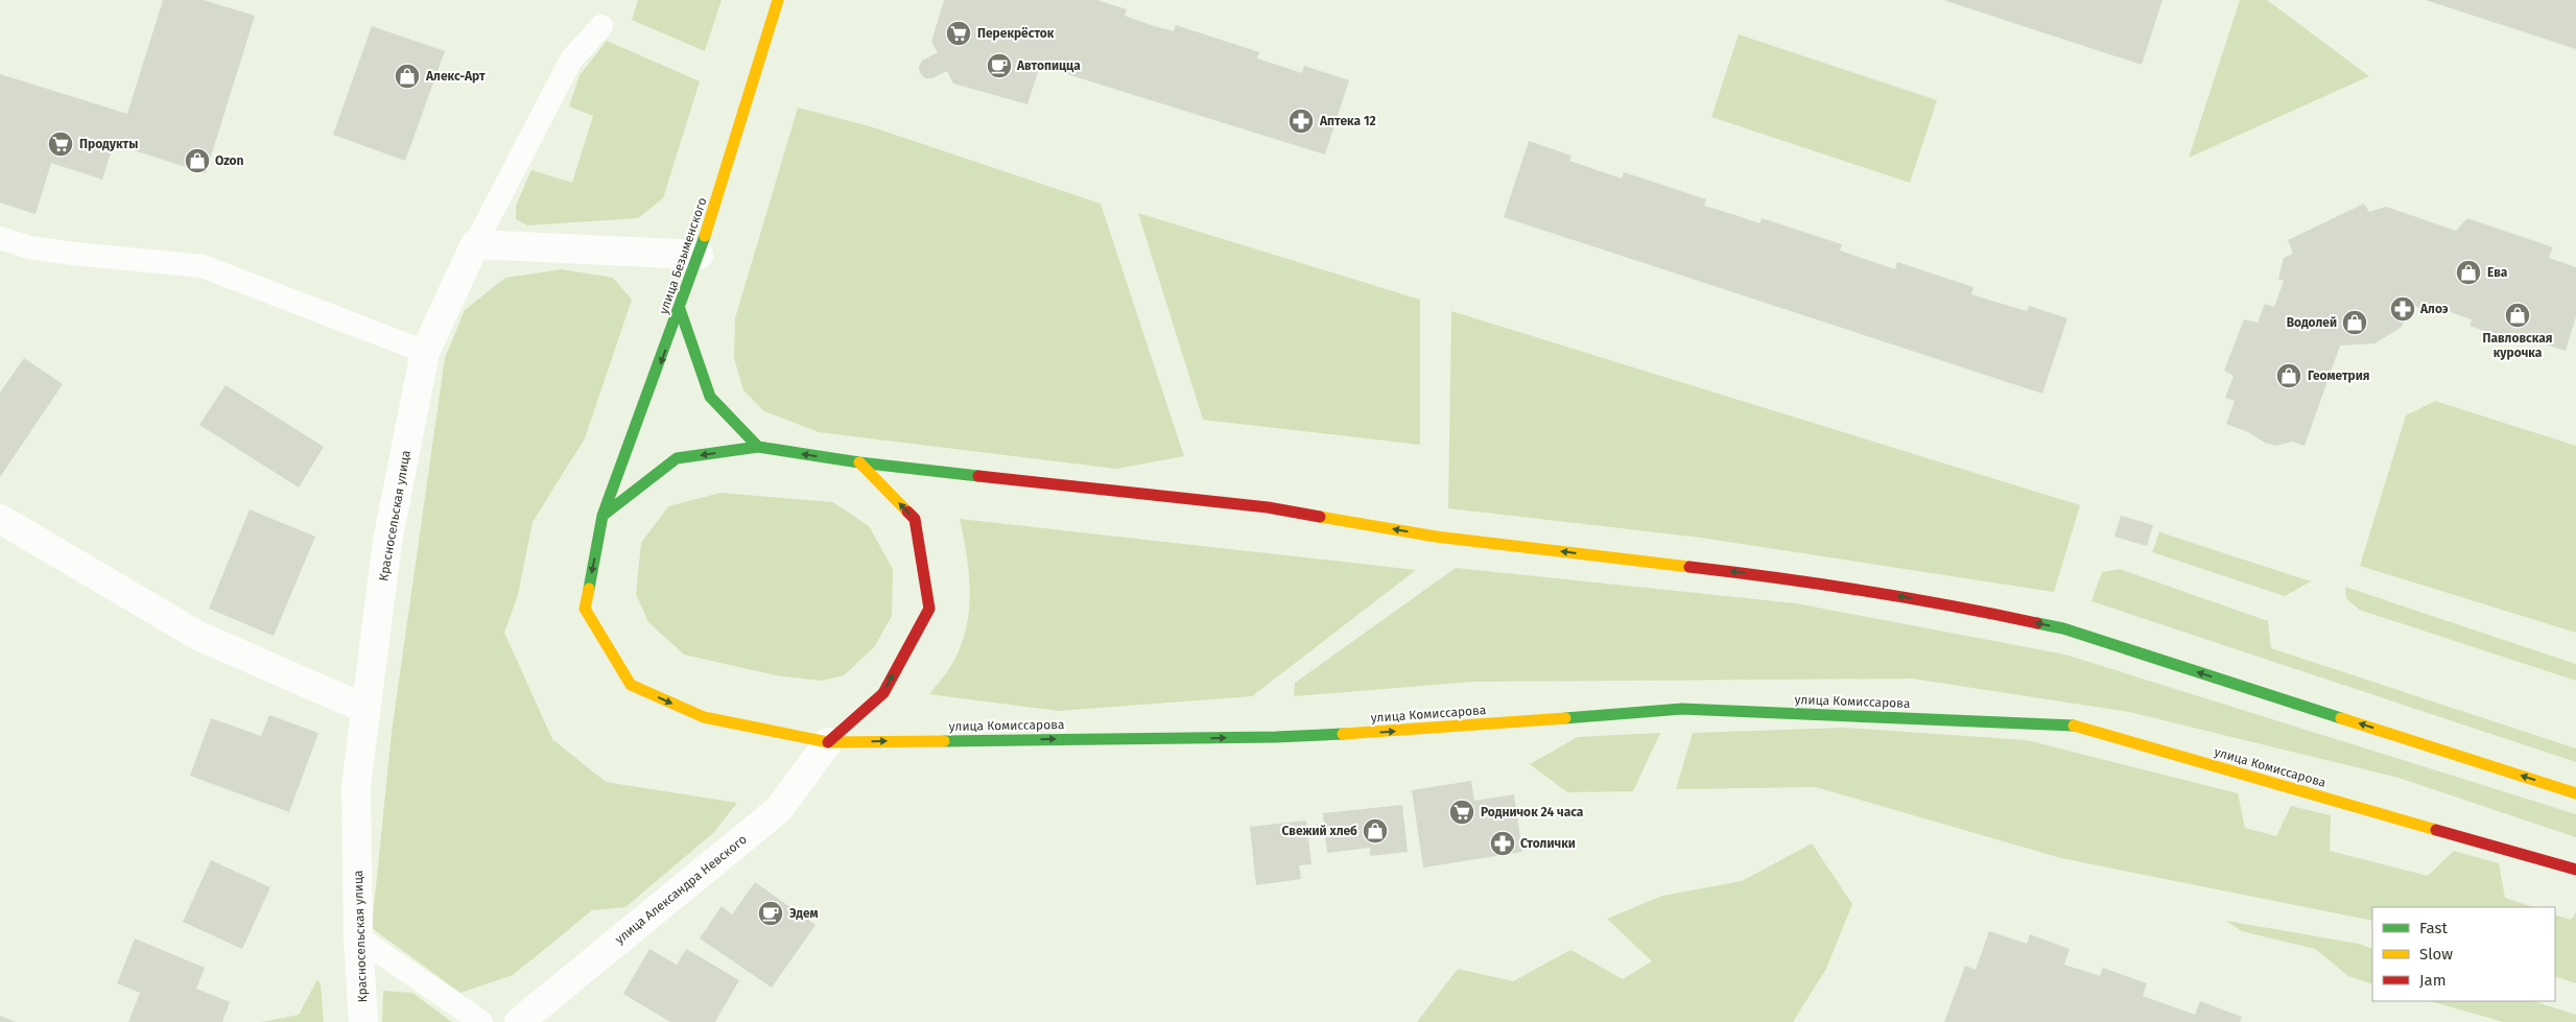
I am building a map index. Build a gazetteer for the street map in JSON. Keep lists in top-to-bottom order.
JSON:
{
  "streets": {
    "main road": ["улица Безыменского", "улица Комиссарова"],
    "street": ["Красносельская улица", "улица Александра Невского"]
  },
  "crossings": [
    ["улица Безыменского", "улица Комиссарова"],
    ["улица Комиссарова", "улица Александра Невского"]
  ],
  "one_way": ["улица Безыменского", "улица Комиссарова"],
  "places": {
    "supermarket": ["Перекрёсток", "Продукты", "Родничок 24 часа"],
    "cafe": ["Автопицца", "Эдем"],
    "shop": [
      "Алекс-Арт",
      "Ozon",
      "Ева",
      "Павловская курочка",
      "Водолей",
      "Геометрия",
      "Свежий хлеб"
    ],
    "pharmacy": ["Аптека 12", "Алоэ", "Столички"]
  },
  "legend": ["Fast", "Slow", "Jam"]
}
